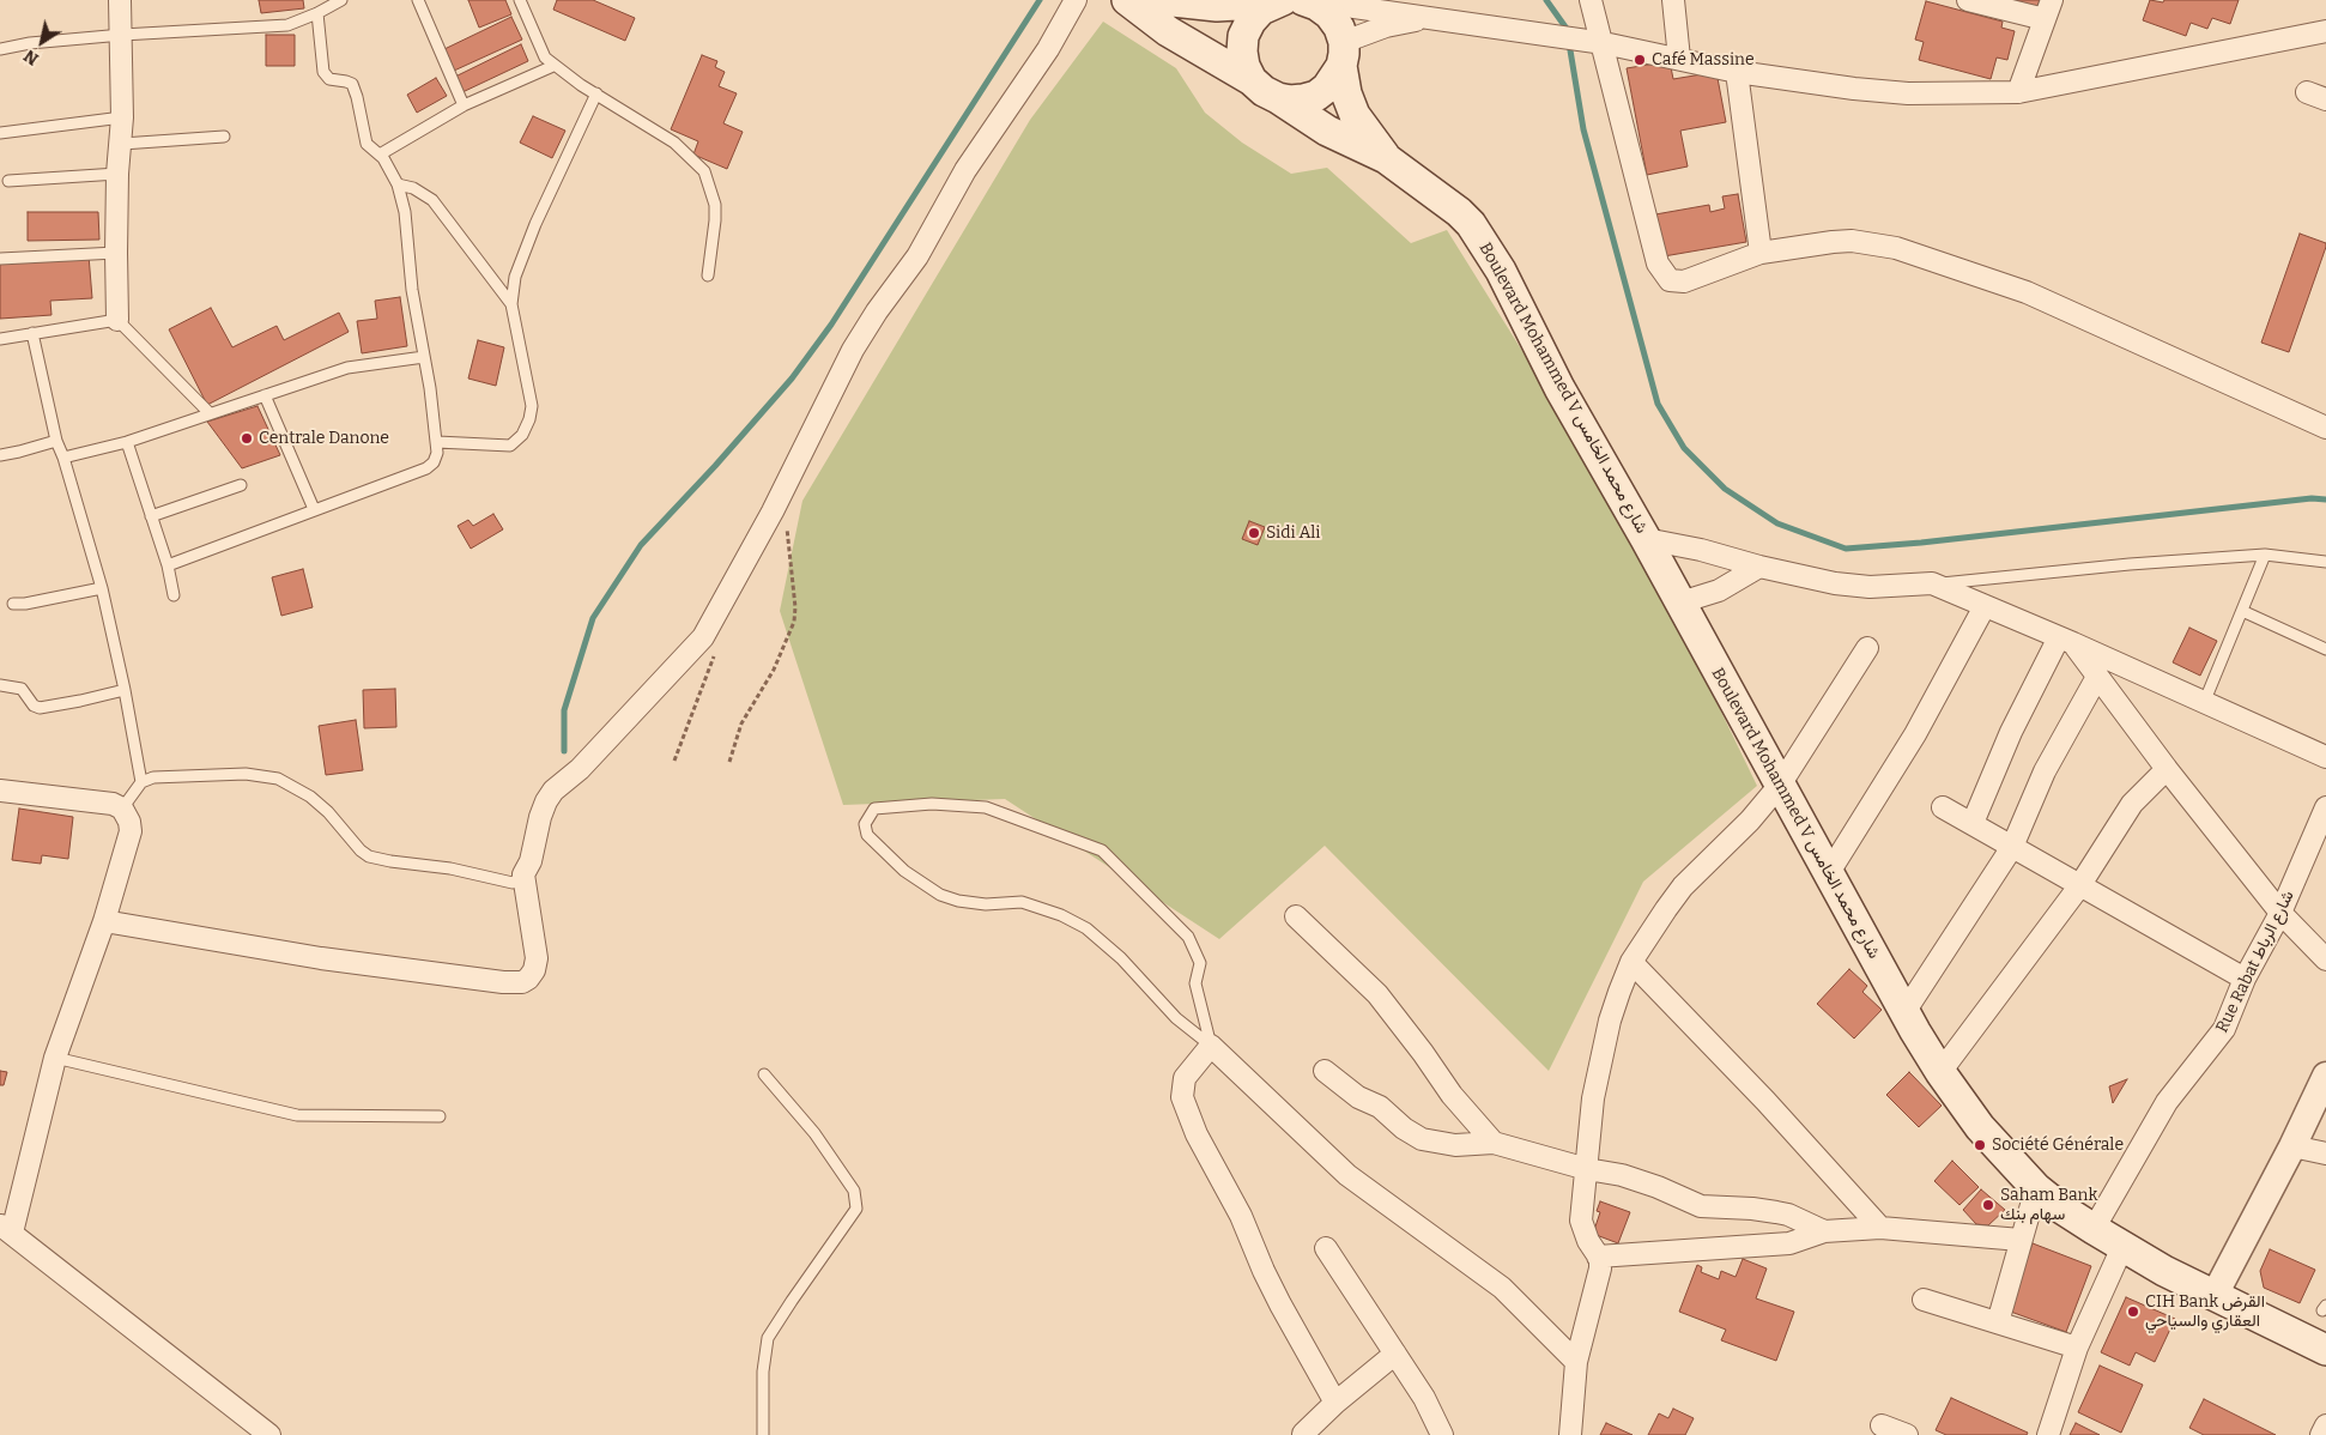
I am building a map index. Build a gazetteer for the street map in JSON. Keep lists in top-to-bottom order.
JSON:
{
  "streets": {
    "main road": ["Boulevard Mohammed V شارع محمد الخامس"],
    "street": ["Rue Rabat شارع الرباط"]
  },
  "crossings": [
    ["Boulevard Mohammed V شارع محمد الخامس", "Rue Rabat شارع الرباط"]
  ],
  "places": [
    "Café Massine",
    "Centrale Danone",
    "Sidi Ali",
    "Société Générale",
    "Saham Bank سهام بنك",
    "CIH Bank القرض العقاري والسياحي"
  ],
  "north": "bottom left"
}
